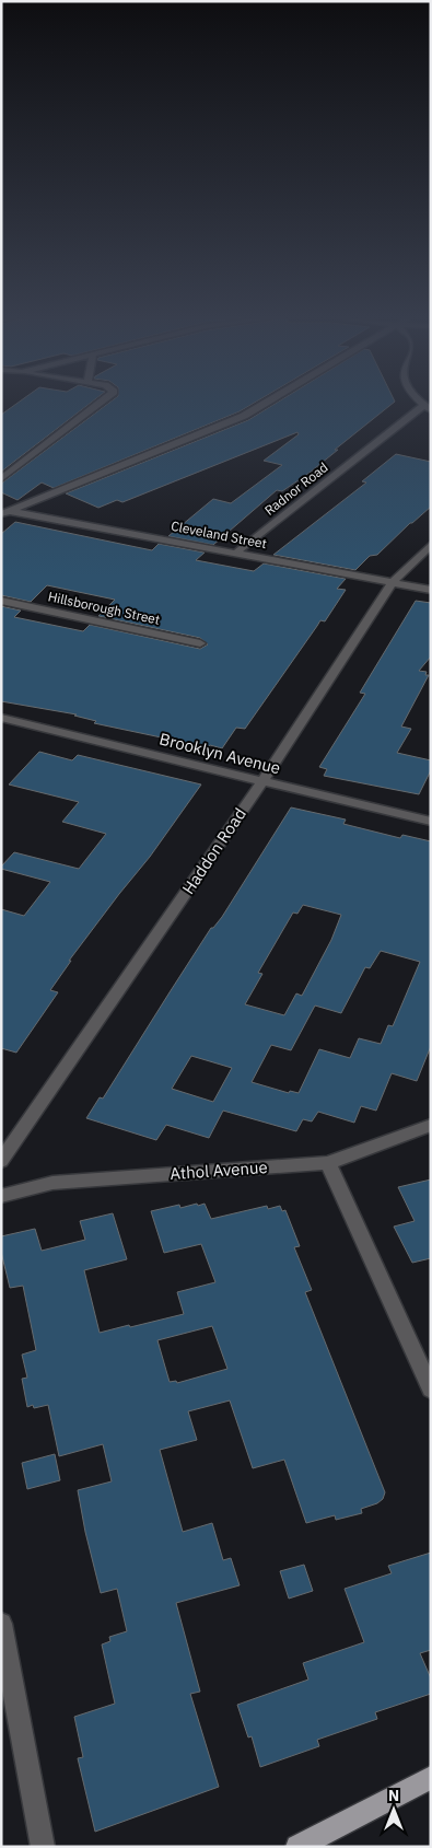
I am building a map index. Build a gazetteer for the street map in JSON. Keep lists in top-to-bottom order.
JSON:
{
  "streets": {
    "street": [
      "Radnor Road",
      "Cleveland Street",
      "Hillsborough Street",
      "Brooklyn Avenue",
      "Haddon Road",
      "Athol Avenue"
    ]
  },
  "crossings": [
    ["Radnor Road", "Cleveland Street"],
    ["Cleveland Street", "Haddon Road"],
    ["Brooklyn Avenue", "Haddon Road"]
  ],
  "north": "top"
}
